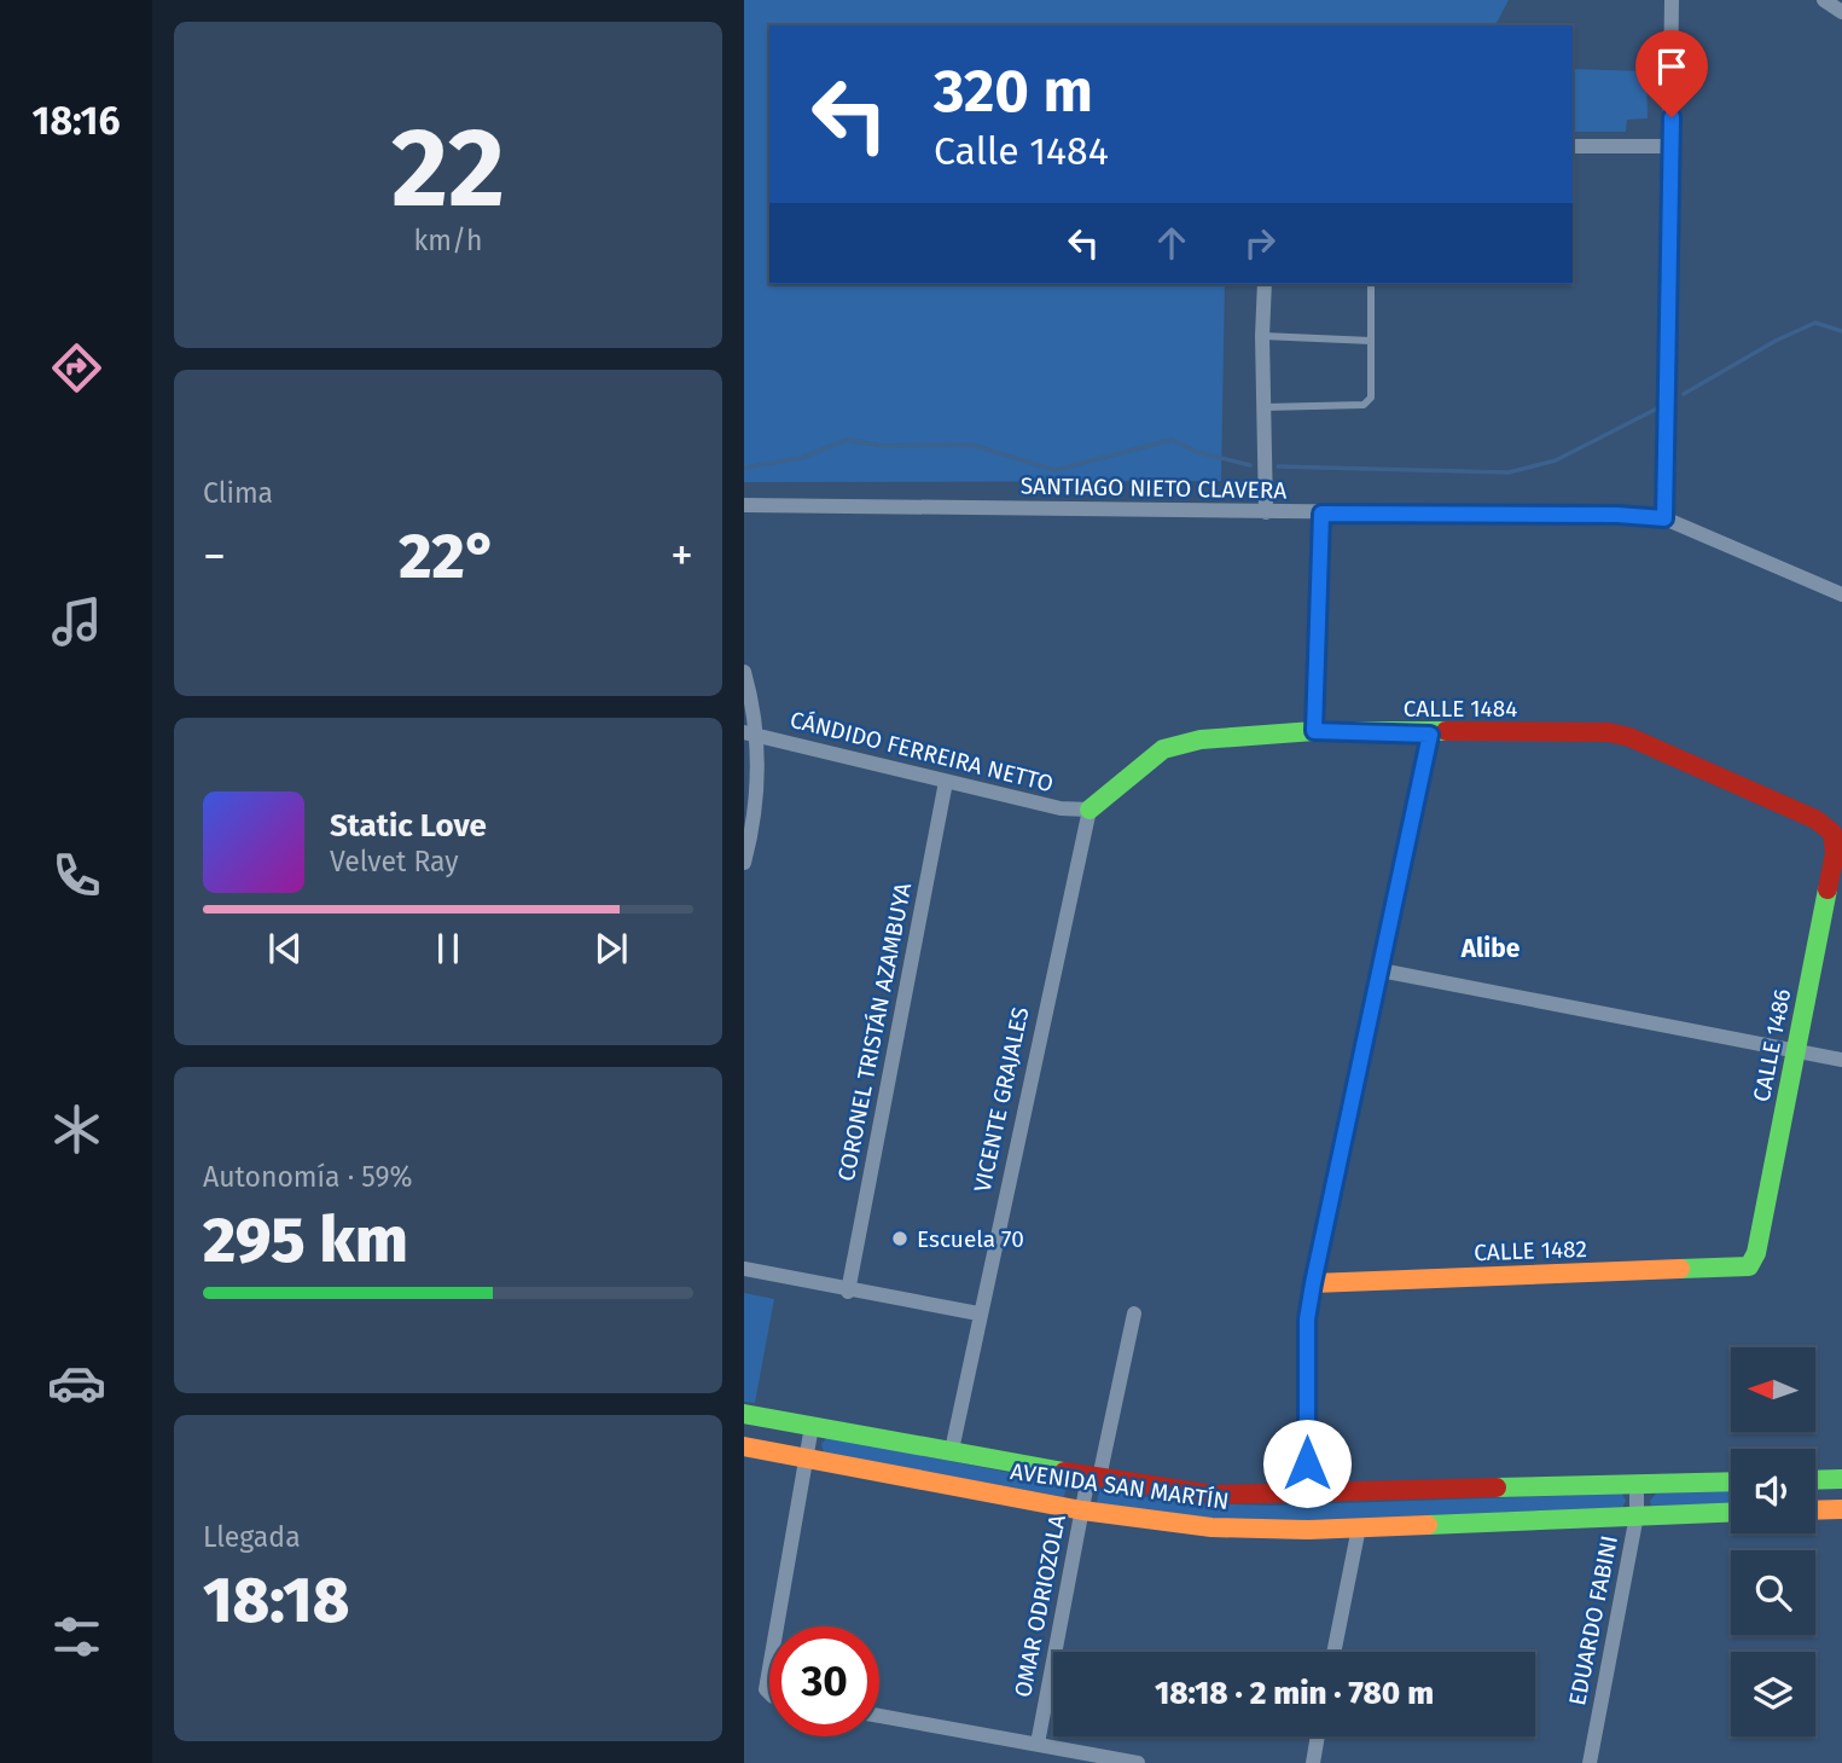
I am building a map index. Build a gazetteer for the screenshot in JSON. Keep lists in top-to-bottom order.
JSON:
{
  "streets": {
    "street": [
      "SANTIAGO NIETO CLAVERA",
      "CALLE 1484",
      "CÁNDIDO FERREIRA NETTO",
      "CORONEL TRISTÁN AZAMBUYA",
      "CALLE 1486",
      "VICENTE GRAJALES",
      "CALLE 1482",
      "AVENIDA SAN MARTÍN",
      "OMAR ODRIOZOLA",
      "EDUARDO FABINI"
    ]
  },
  "crossings": [
    ["CALLE 1484", "CÁNDIDO FERREIRA NETTO"],
    ["CALLE 1484", "CALLE 1486"],
    ["CALLE 1484", "VICENTE GRAJALES"],
    ["CÁNDIDO FERREIRA NETTO", "CORONEL TRISTÁN AZAMBUYA"],
    ["CÁNDIDO FERREIRA NETTO", "VICENTE GRAJALES"],
    ["CALLE 1486", "CALLE 1482"],
    ["VICENTE GRAJALES", "AVENIDA SAN MARTÍN"],
    ["AVENIDA SAN MARTÍN", "OMAR ODRIOZOLA"],
    ["AVENIDA SAN MARTÍN", "EDUARDO FABINI"]
  ],
  "districts": ["Alibe"],
  "places": ["Escuela 70"],
  "north": "left",
  "page": {
    "tabs": "18:16",
    "tile": [
      ["22", "km/h"],
      "Clima",
      ["Autonomía · 59%", "295 km"],
      ["Llegada", "18:18"]
    ],
    "turn": ["320 m", "Calle 1484"],
    "heat": ["−", "22°", "+"],
    "song": ["Static Love", "Velvet Ray"],
    "limit": "30",
    "trip": "18:18 · 2 min · 780 m"
  }
}
